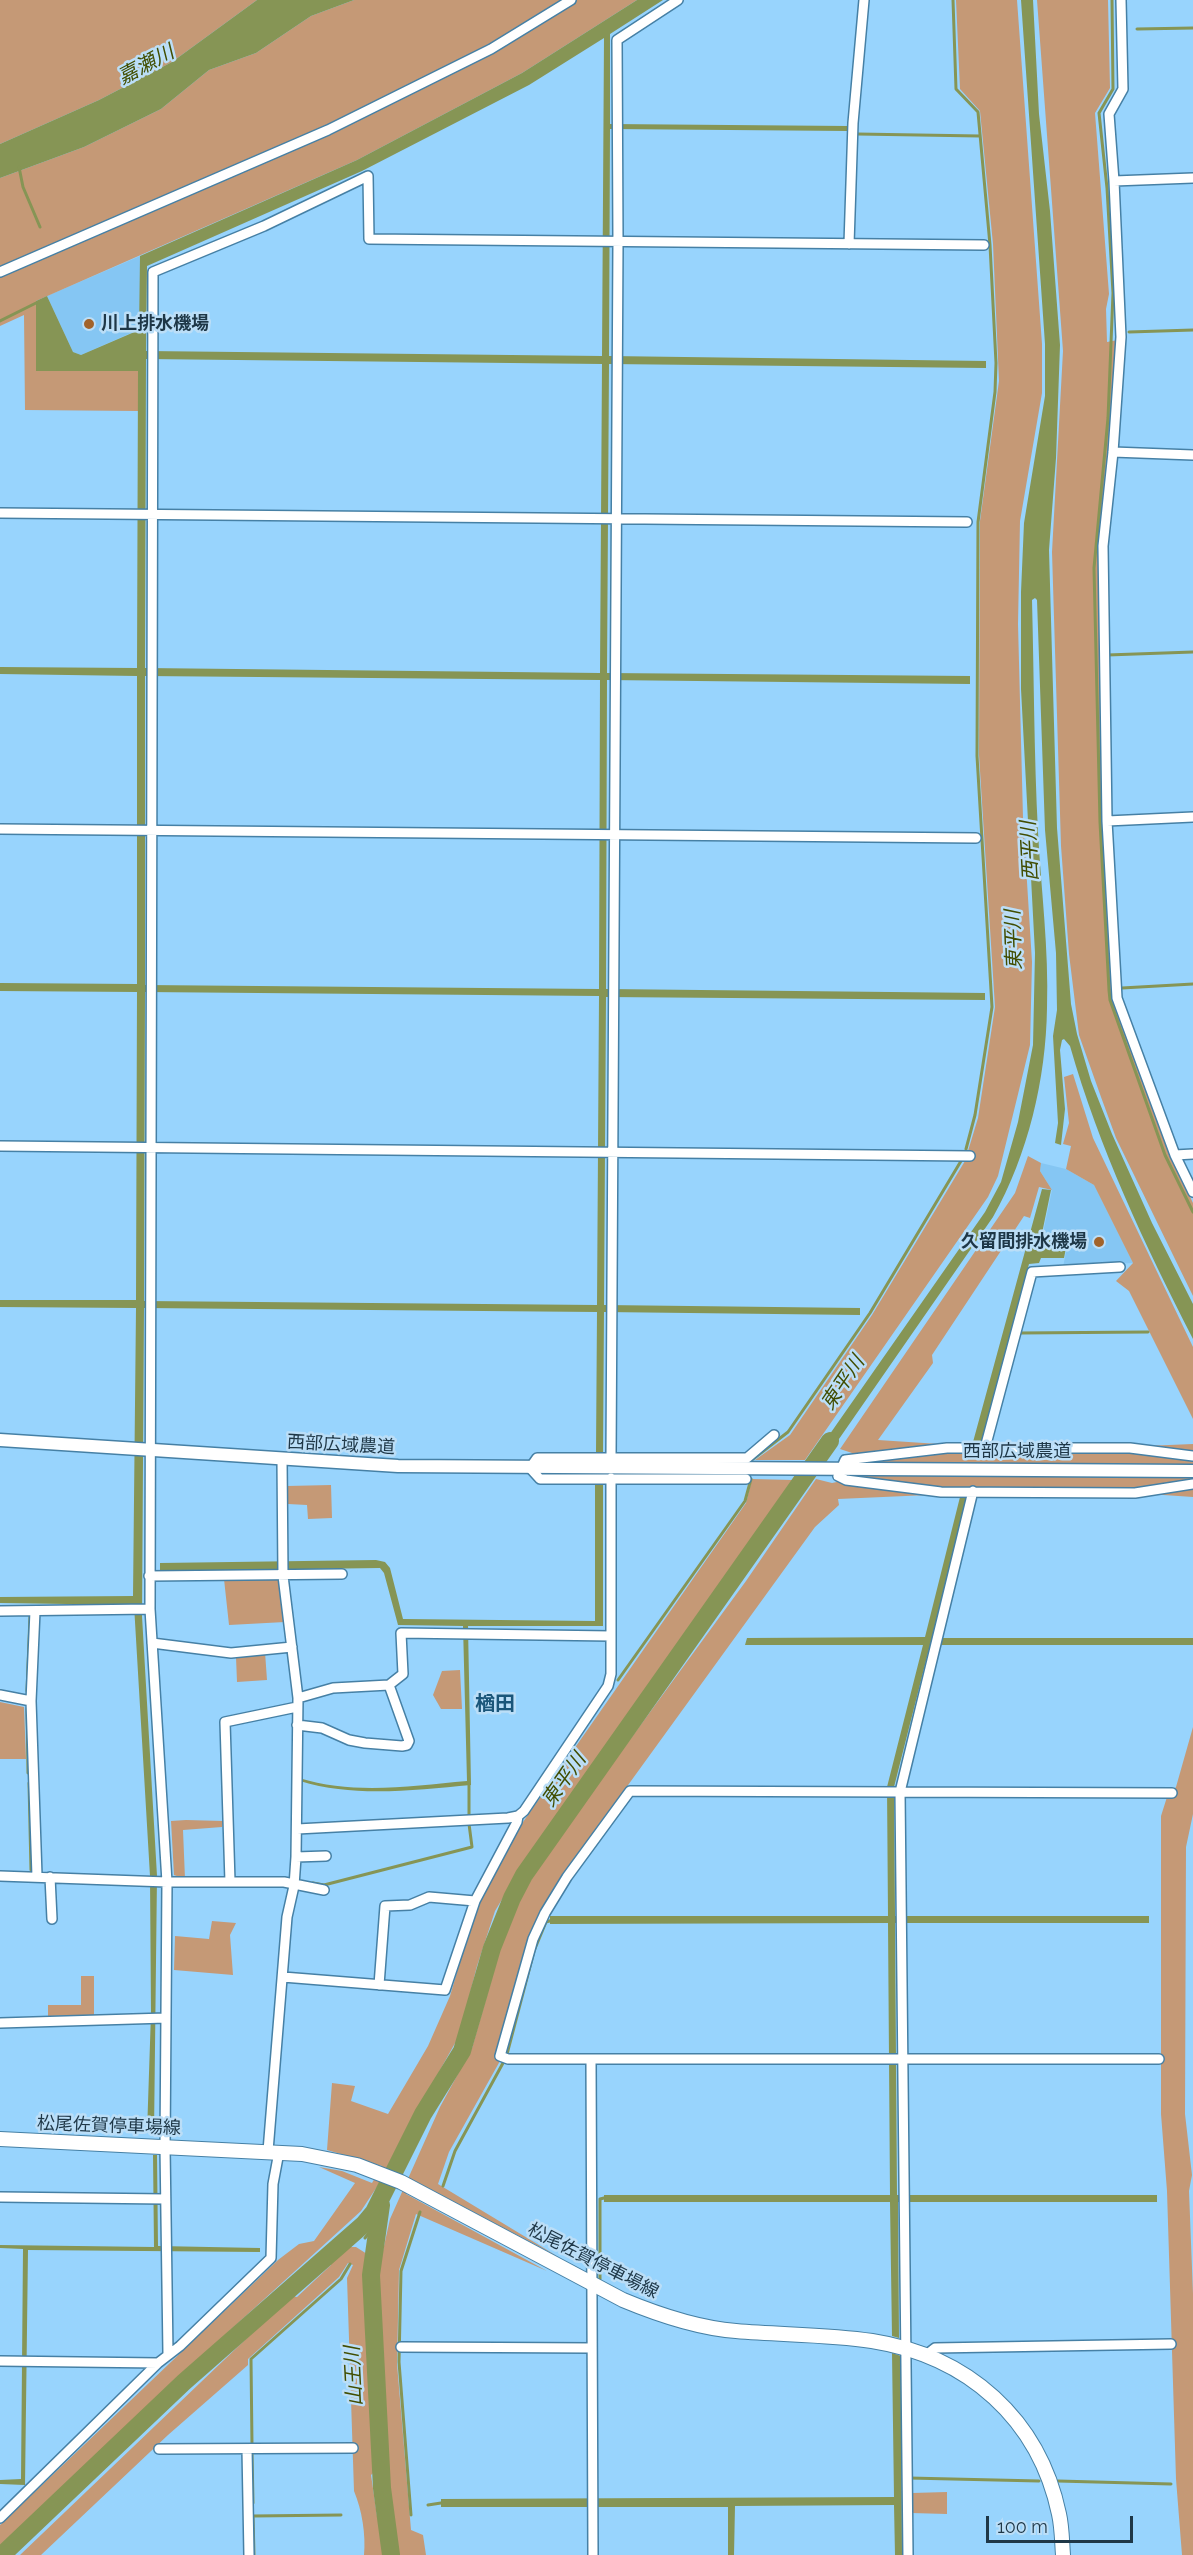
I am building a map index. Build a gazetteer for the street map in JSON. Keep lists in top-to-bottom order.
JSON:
{
  "streets": {
    "main road": ["松尾佐賀停車場線"],
    "street": ["西部広域農道"]
  },
  "districts": ["楢田"],
  "water": [
    "嘉瀬川",
    "西平川",
    "東平川",
    "山王川"
  ],
  "places": ["川上排水機場", "久留間排水機場"],
  "scale_bar": "100 m"
}
